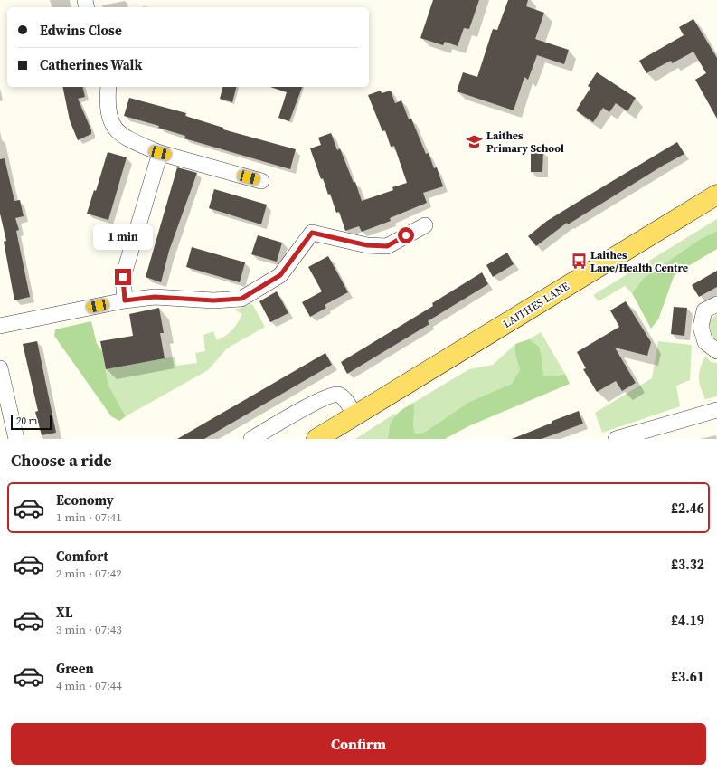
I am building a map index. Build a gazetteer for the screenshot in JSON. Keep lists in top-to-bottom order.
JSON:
{
  "streets": {
    "main road": ["LAITHES LANE"]
  },
  "places": {
    "school or university": ["Laithes Primary School"],
    "bus stop": ["Laithes Lane/Health Centre"]
  },
  "scale_bar": "20 m",
  "page": {
    "banner": ["Edwins Close", "Catherines Walk"],
    "bubble": "1 min",
    "scale": "20 m",
    "heading": "Choose a ride",
    "list": [
      {
        "name": "Economy",
        "note": "1 min · 07:41",
        "value": "£2.46"
      },
      {
        "name": "Comfort",
        "note": "2 min · 07:42",
        "value": "£3.32"
      },
      {
        "name": "XL",
        "note": "3 min · 07:43",
        "value": "£4.19"
      },
      {
        "name": "Green",
        "note": "4 min · 07:44",
        "value": "£3.61"
      }
    ],
    "buttons": "Confirm"
  }
}
